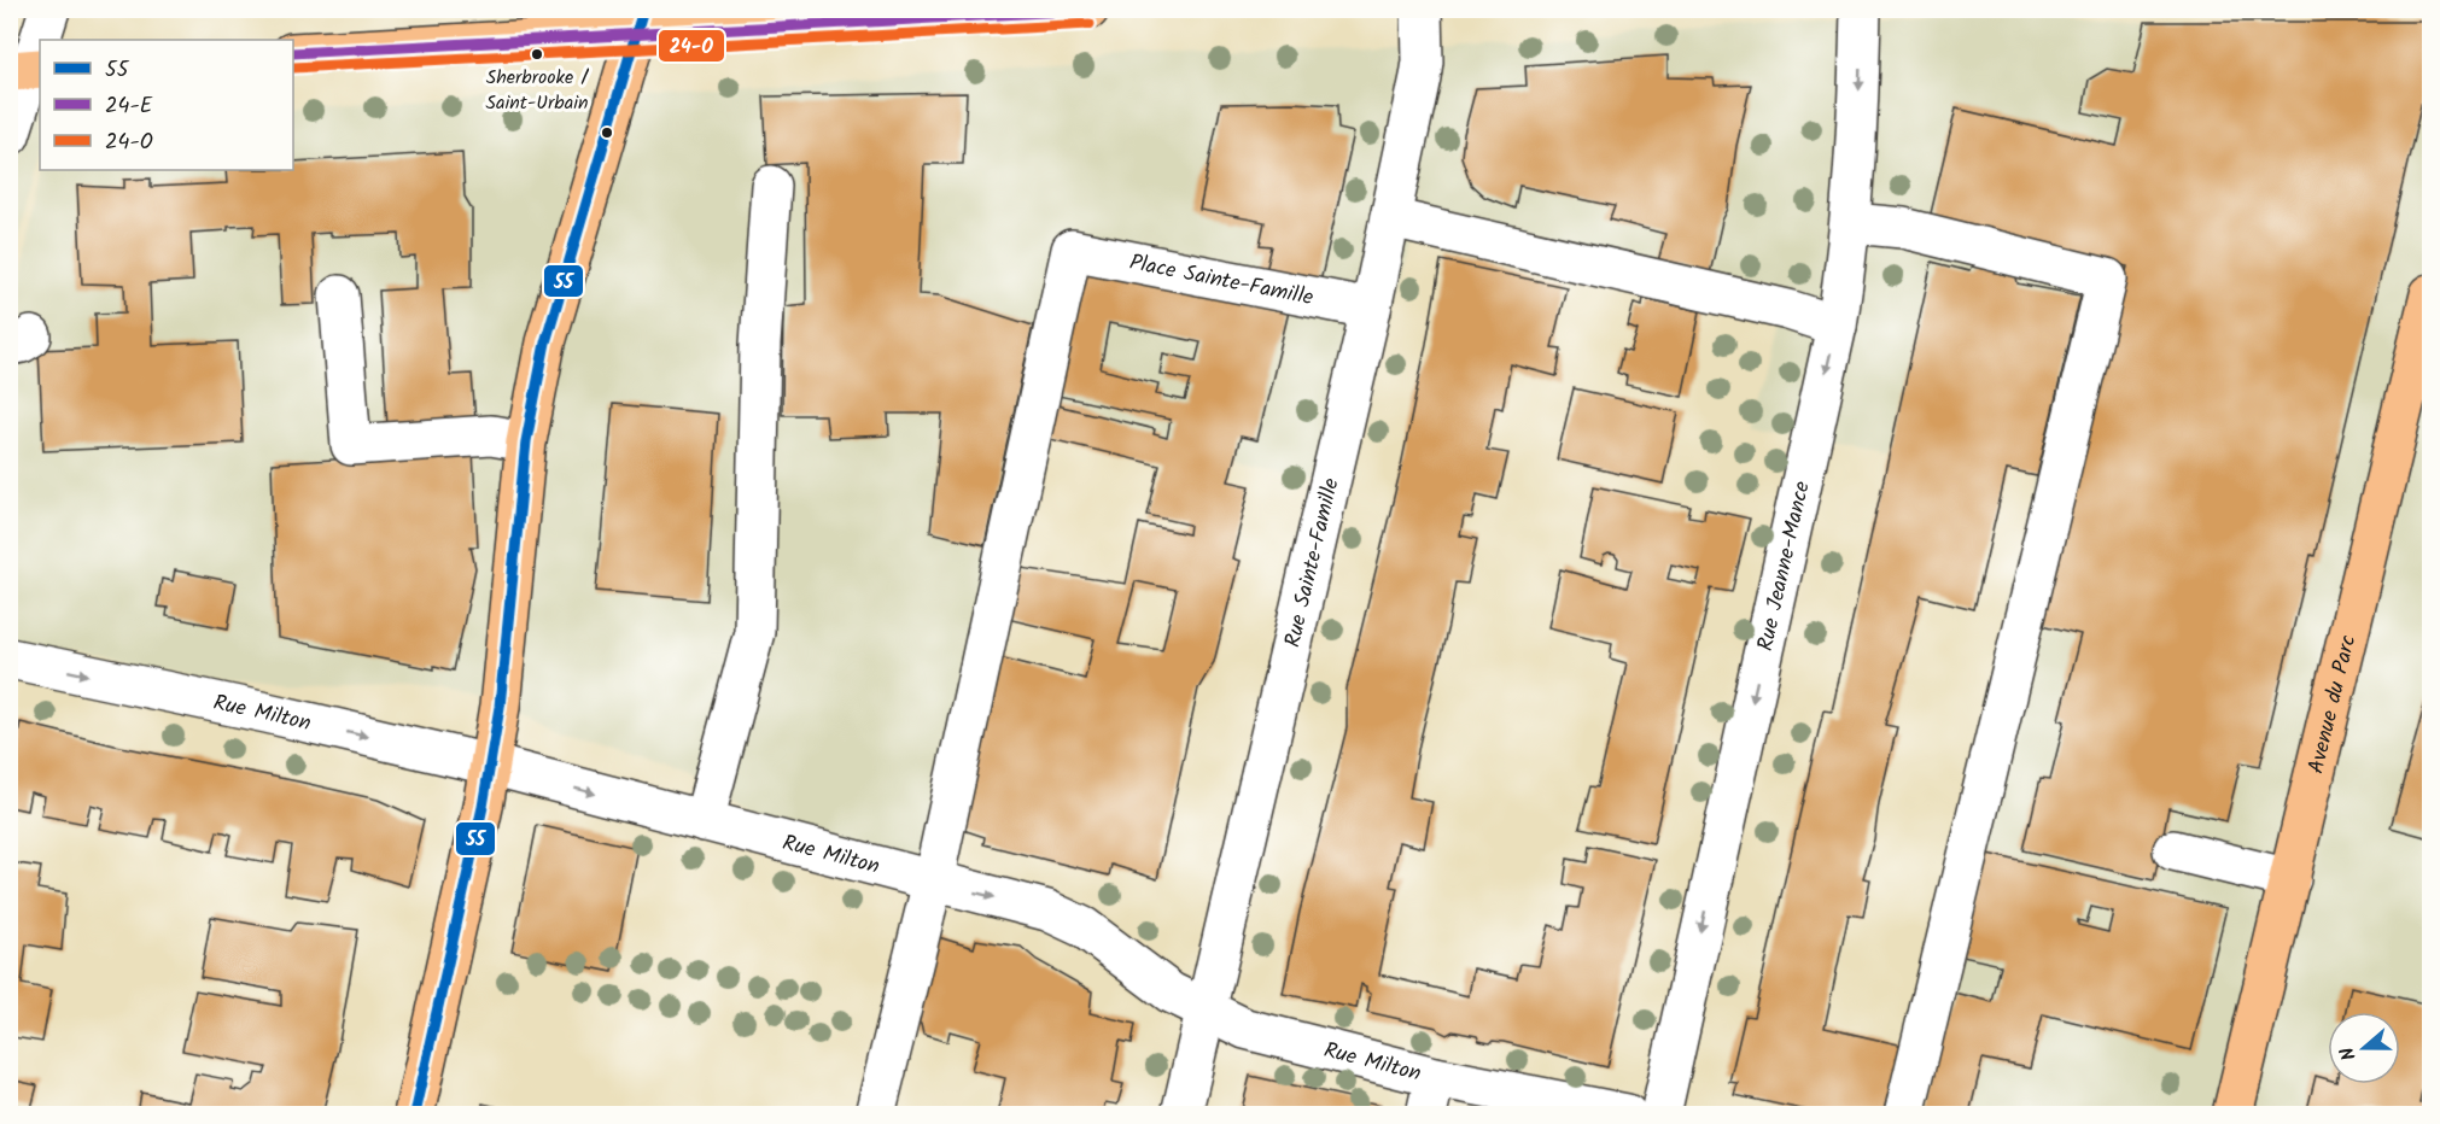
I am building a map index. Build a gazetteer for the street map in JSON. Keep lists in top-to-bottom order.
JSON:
{
  "streets": {
    "main road": ["Avenue du Parc"],
    "street": [
      "Place Sainte-Famille",
      "Rue Sainte-Famille",
      "Rue Jeanne-Mance",
      "Rue Milton"
    ]
  },
  "crossings": [
    ["Place Sainte-Famille", "Rue Sainte-Famille"],
    ["Place Sainte-Famille", "Rue Milton"],
    ["Rue Sainte-Famille", "Rue Milton"]
  ],
  "one_way": ["Rue Jeanne-Mance", "Rue Milton"],
  "places": ["Sherbrooke / Saint-Urbain"],
  "lines": ["transit line 55", "transit line 24-E", "transit line 24-O"],
  "legend": ["55", "24-E", "24-O"],
  "north": "left"
}
